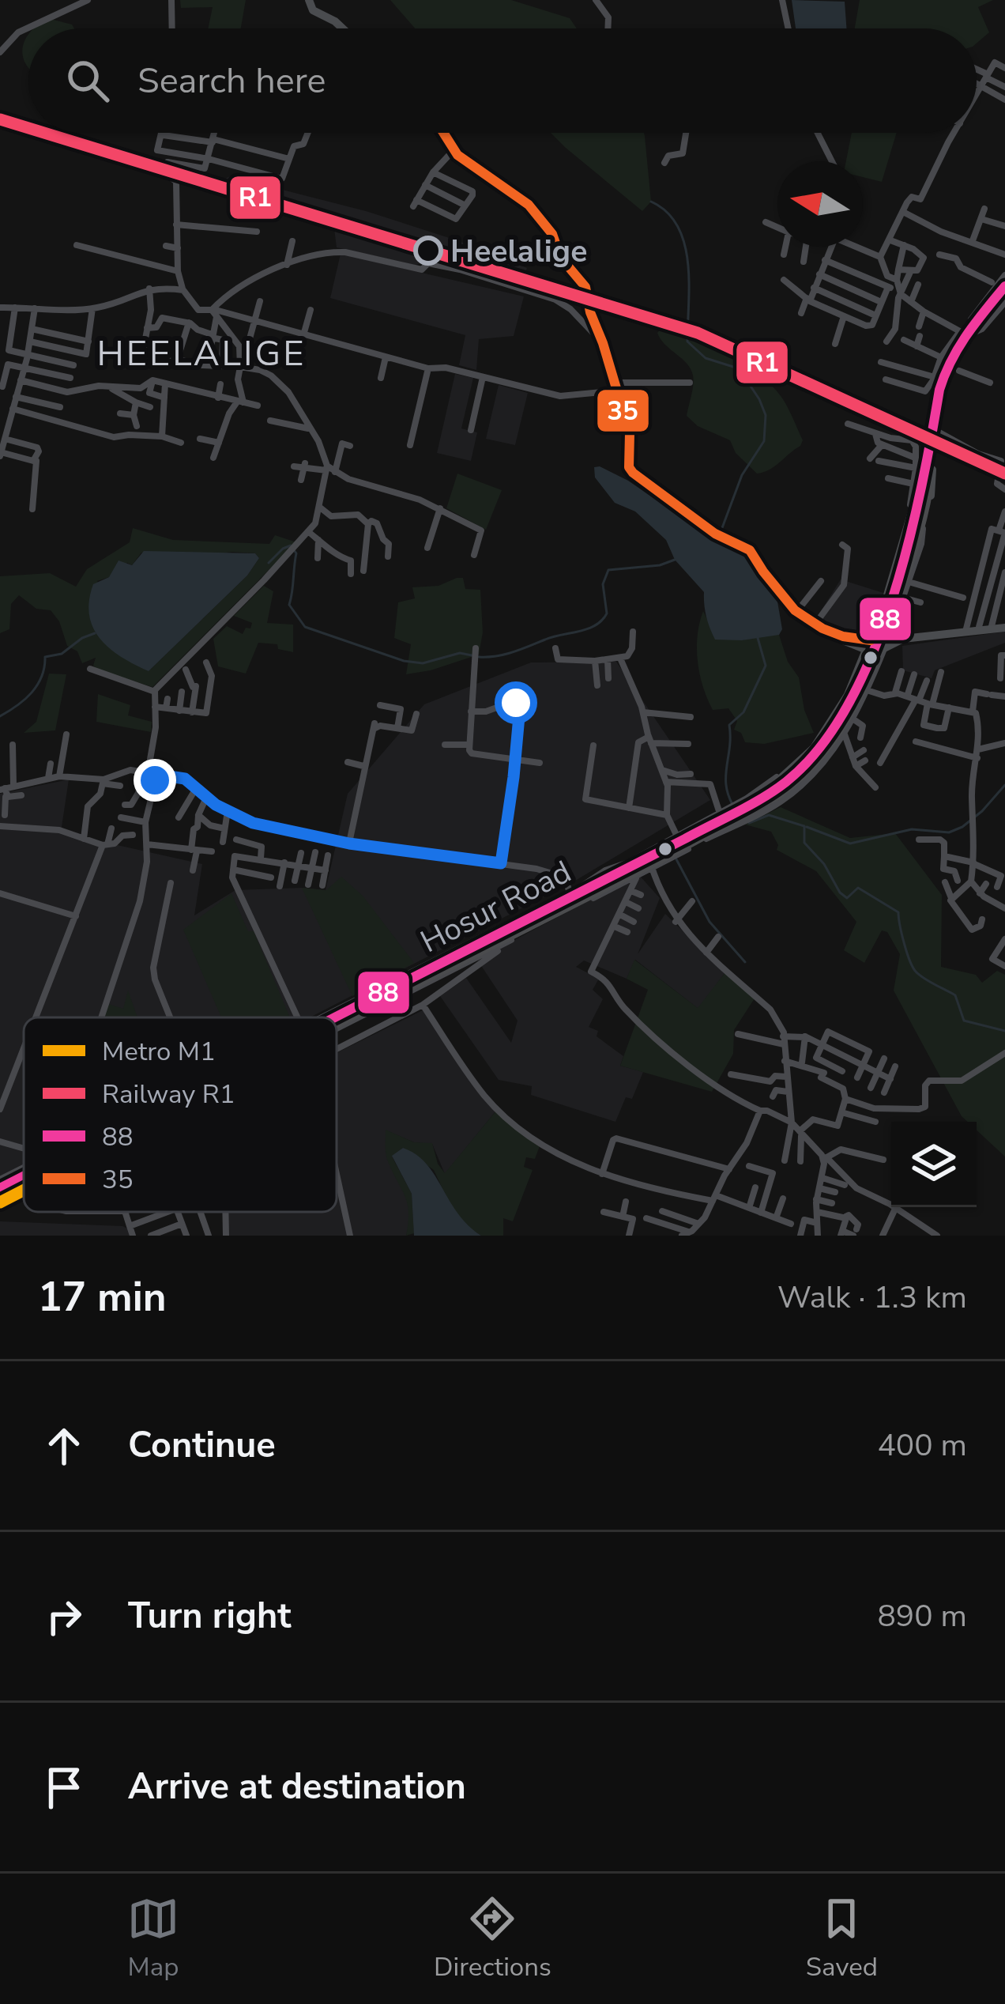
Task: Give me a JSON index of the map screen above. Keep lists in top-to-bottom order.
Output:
{
  "streets": {
    "highway": ["Hosur Road"]
  },
  "districts": ["HEELALIGE"],
  "places": ["Heelalige"],
  "lines": [
    "rail line R1",
    "transit line 35",
    "transit line 88",
    "metro line M1"
  ],
  "legend": [
    "Metro M1",
    "Railway R1",
    "88",
    "35"
  ],
  "north": "left",
  "page": {
    "search": "Search here",
    "heading": ["17 min", "Walk · 1.3 km"],
    "list": [
      ["Continue", "400 m"],
      ["Turn right", "890 m"],
      "Arrive at destination"
    ],
    "nav": ["Map", "Directions", "Saved"]
  }
}
